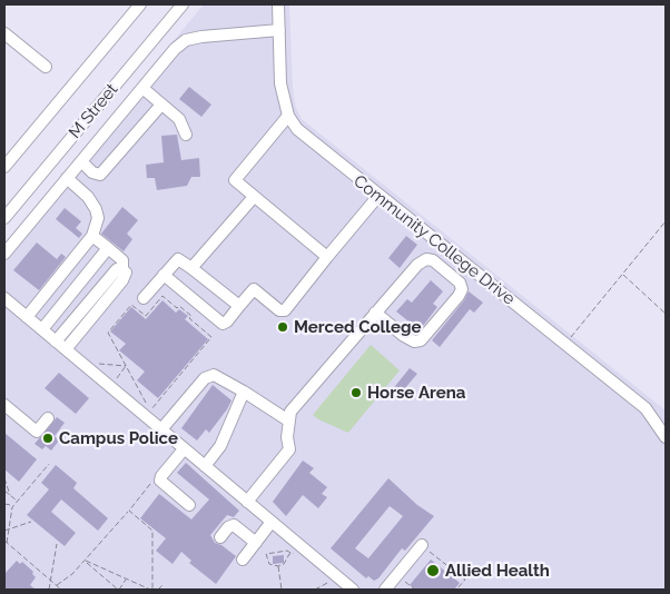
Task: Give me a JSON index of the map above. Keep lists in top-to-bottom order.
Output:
{
  "streets": {
    "street": ["M Street", "Community College Drive"]
  },
  "places": [
    "Merced College",
    "Horse Arena",
    "Campus Police",
    "Allied Health"
  ]
}
